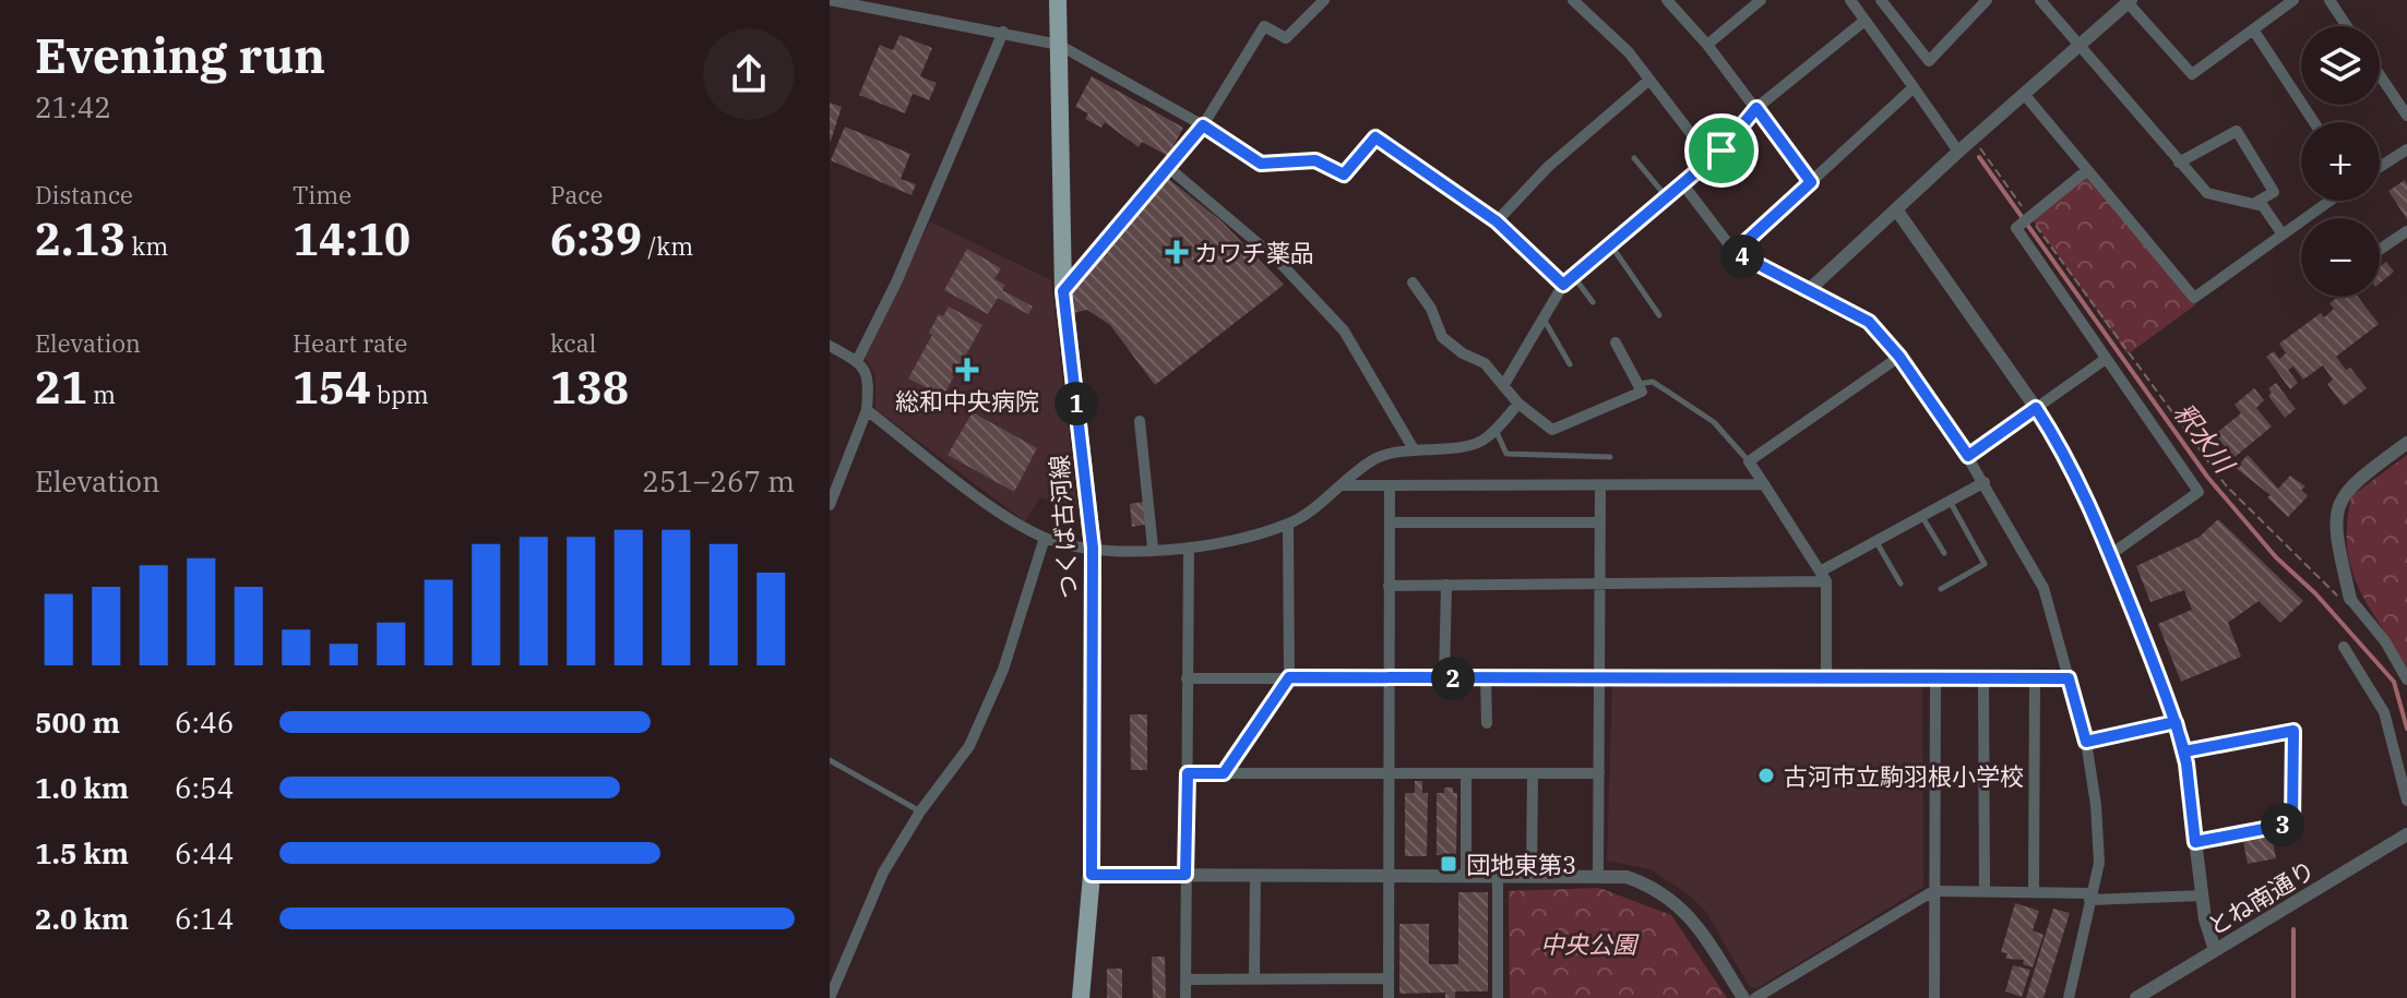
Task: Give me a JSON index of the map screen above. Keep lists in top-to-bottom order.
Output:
{
  "streets": {
    "main road": ["つくば古河線"],
    "street": ["とね南通り"]
  },
  "water": ["釈水川"],
  "parks": ["中央公園"],
  "places": {
    "health": ["カワチ薬品", "総和中央病院"],
    "other": ["古河市立駒羽根小学校"],
    "transit": ["団地東第3"]
  },
  "page": {
    "heading": ["Evening run", "21:42"],
    "map_buttons": ["+", "−"],
    "stats": [
      ["Distance", "2.13 km"],
      ["Time", "14:10"],
      ["Pace", "6:39 /km"],
      ["Elevation", "21 m"],
      ["Heart rate", "154 bpm"],
      ["kcal", "138"]
    ],
    "pins": [
      "4",
      "1",
      "2",
      "3"
    ],
    "chart": ["Elevation", "251–267 m"],
    "list": [
      {
        "name": "500 m",
        "note": "6:46"
      },
      {
        "name": "1.0 km",
        "note": "6:54"
      },
      {
        "name": "1.5 km",
        "note": "6:44"
      },
      {
        "name": "2.0 km",
        "note": "6:14"
      }
    ]
  }
}
